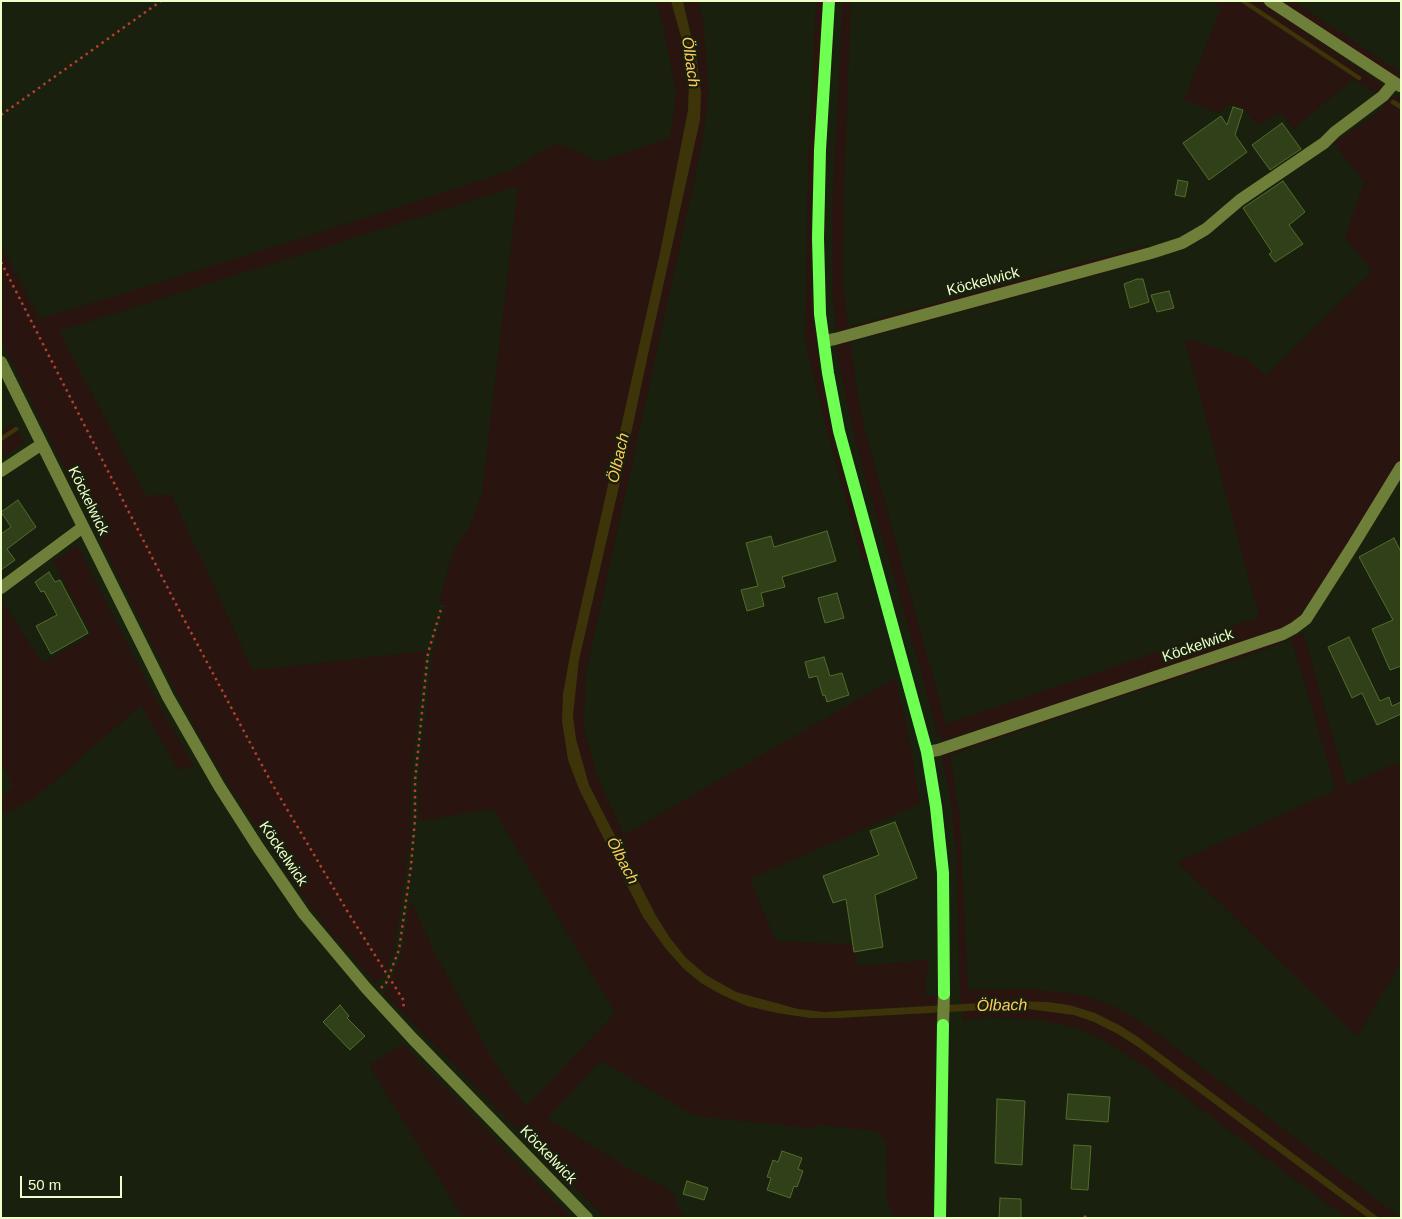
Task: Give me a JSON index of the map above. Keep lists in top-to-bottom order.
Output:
{
  "streets": {
    "street": ["Köckelwick"]
  },
  "water": ["Ölbach"],
  "scale_bar": "50 m"
}
